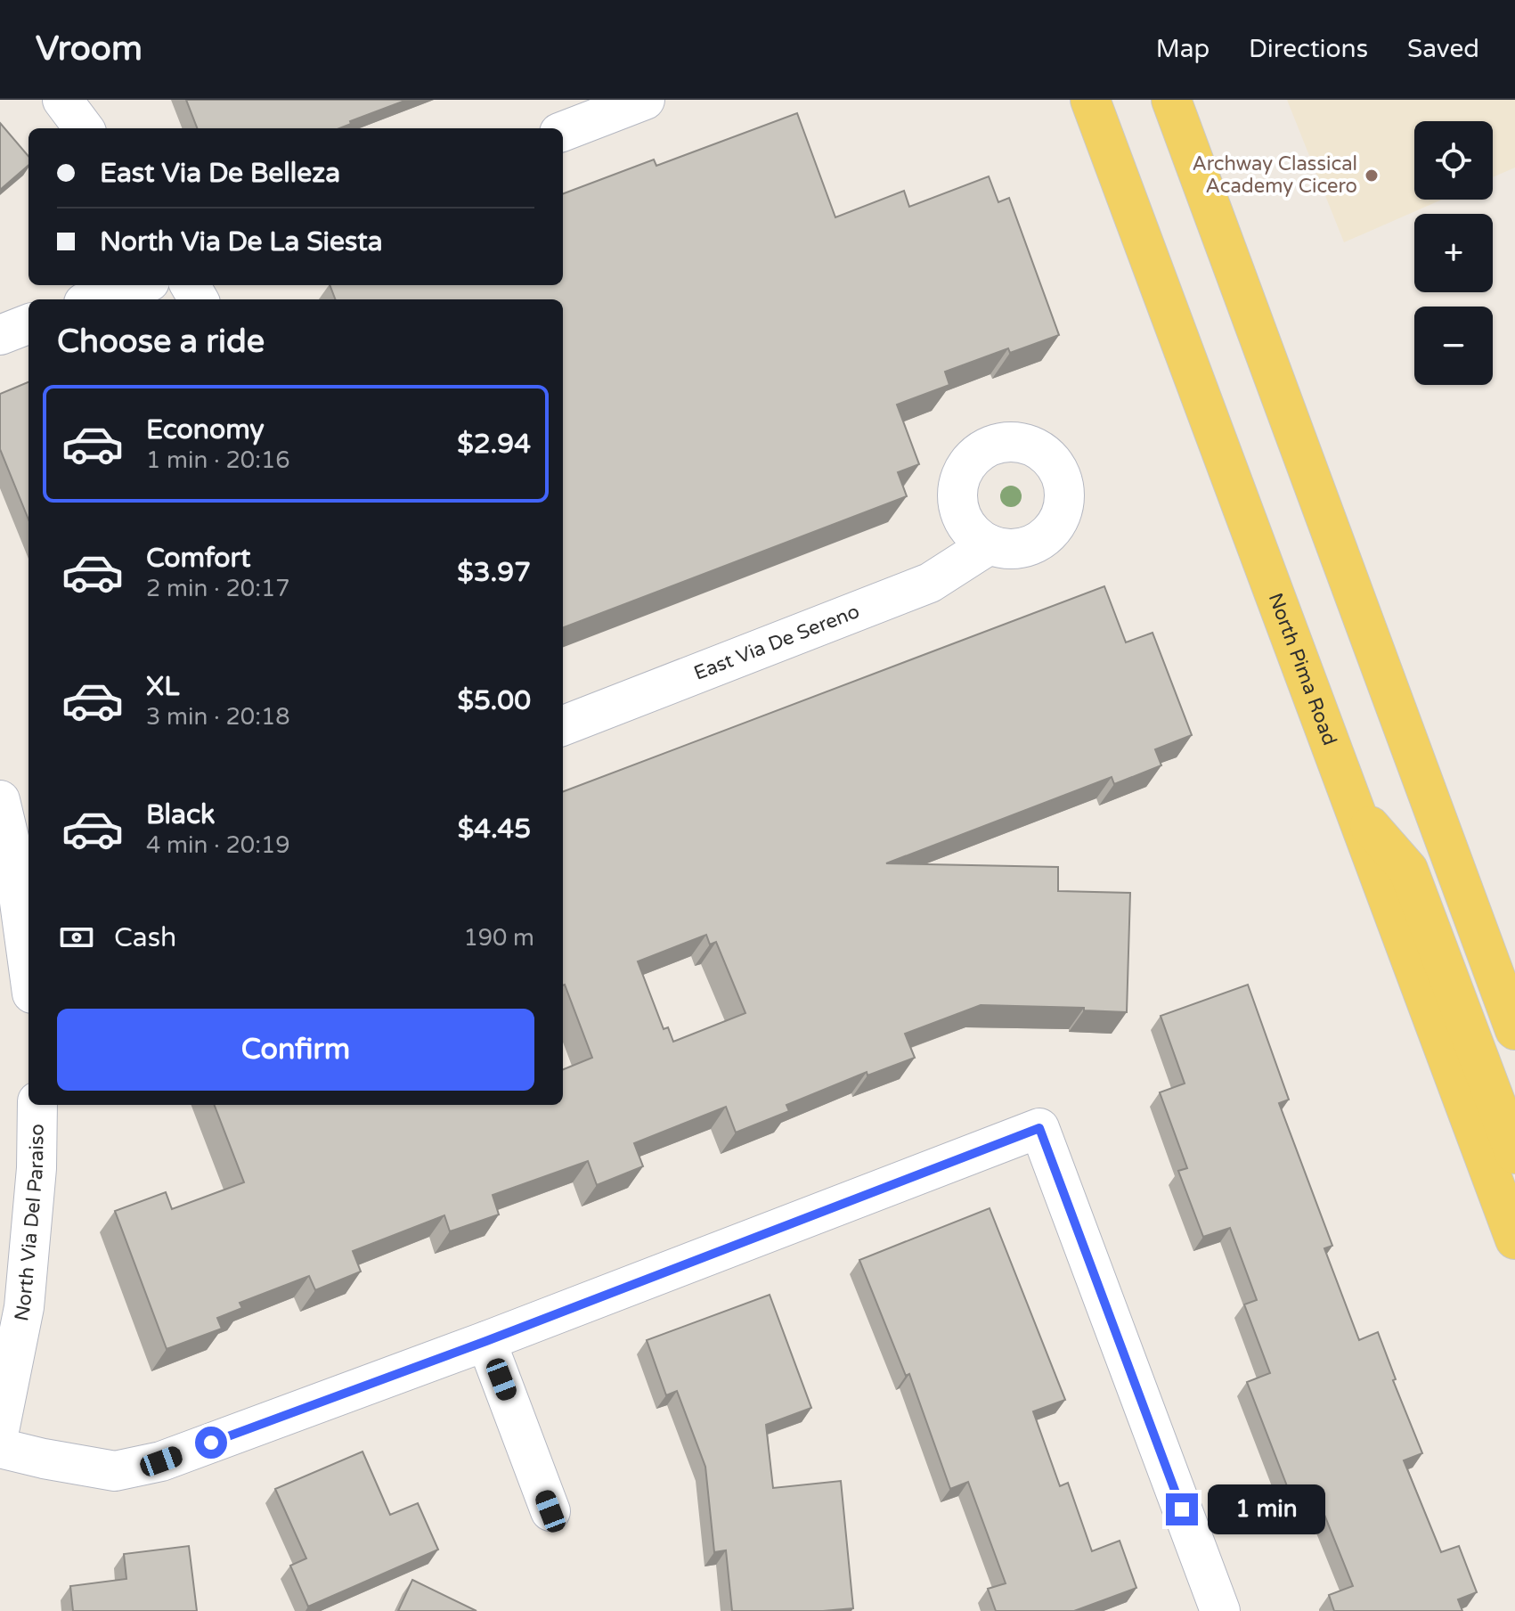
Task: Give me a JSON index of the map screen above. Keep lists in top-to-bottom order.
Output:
{
  "streets": {
    "main road": ["North Pima Road"],
    "street": ["East Via De Sereno", "North Via Del Paraiso"]
  },
  "places": ["Archway Classical Academy Cicero"],
  "page": {
    "header": "Vroom",
    "nav": ["Map", "Directions", "Saved"],
    "map_buttons": ["+", "−"],
    "banner": ["East Via De Belleza", "North Via De La Siesta"],
    "heading": "Choose a ride",
    "list": [
      {
        "name": "Economy",
        "note": "1 min · 20:16",
        "value": "$2.94"
      },
      {
        "name": "Comfort",
        "note": "2 min · 20:17",
        "value": "$3.97"
      },
      {
        "name": "XL",
        "note": "3 min · 20:18",
        "value": "$5.00"
      },
      {
        "name": "Black",
        "note": "4 min · 20:19",
        "value": "$4.45"
      }
    ],
    "pay": ["Cash", "190 m"],
    "buttons": "Confirm",
    "bubble": "1 min"
  }
}
